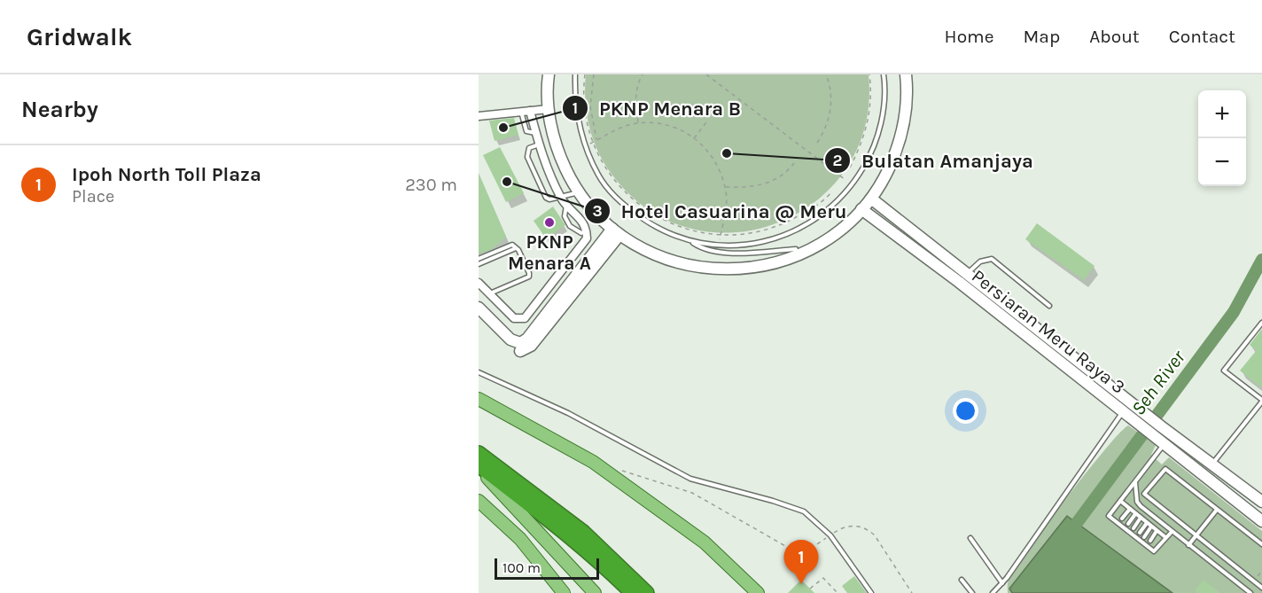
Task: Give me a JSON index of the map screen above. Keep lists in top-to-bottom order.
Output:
{
  "streets": {
    "street": ["Persiaran Meru Raya 3"]
  },
  "water": ["Seh River"],
  "places": [
    "PKNP Menara B",
    "Bulatan Amanjaya",
    "Hotel Casuarina @ Meru",
    "PKNP Menara A"
  ],
  "scale_bar": "100 m",
  "page": {
    "header": "Gridwalk",
    "nav": [
      "Home",
      "Map",
      "About",
      "Contact"
    ],
    "heading": "Nearby",
    "map_buttons": ["+", "−"],
    "list": [
      {
        "mark": "1",
        "name": "Ipoh North Toll Plaza",
        "note": "Place",
        "value": "230 m"
      }
    ],
    "pins": "1",
    "scale": "100 m"
  }
}
